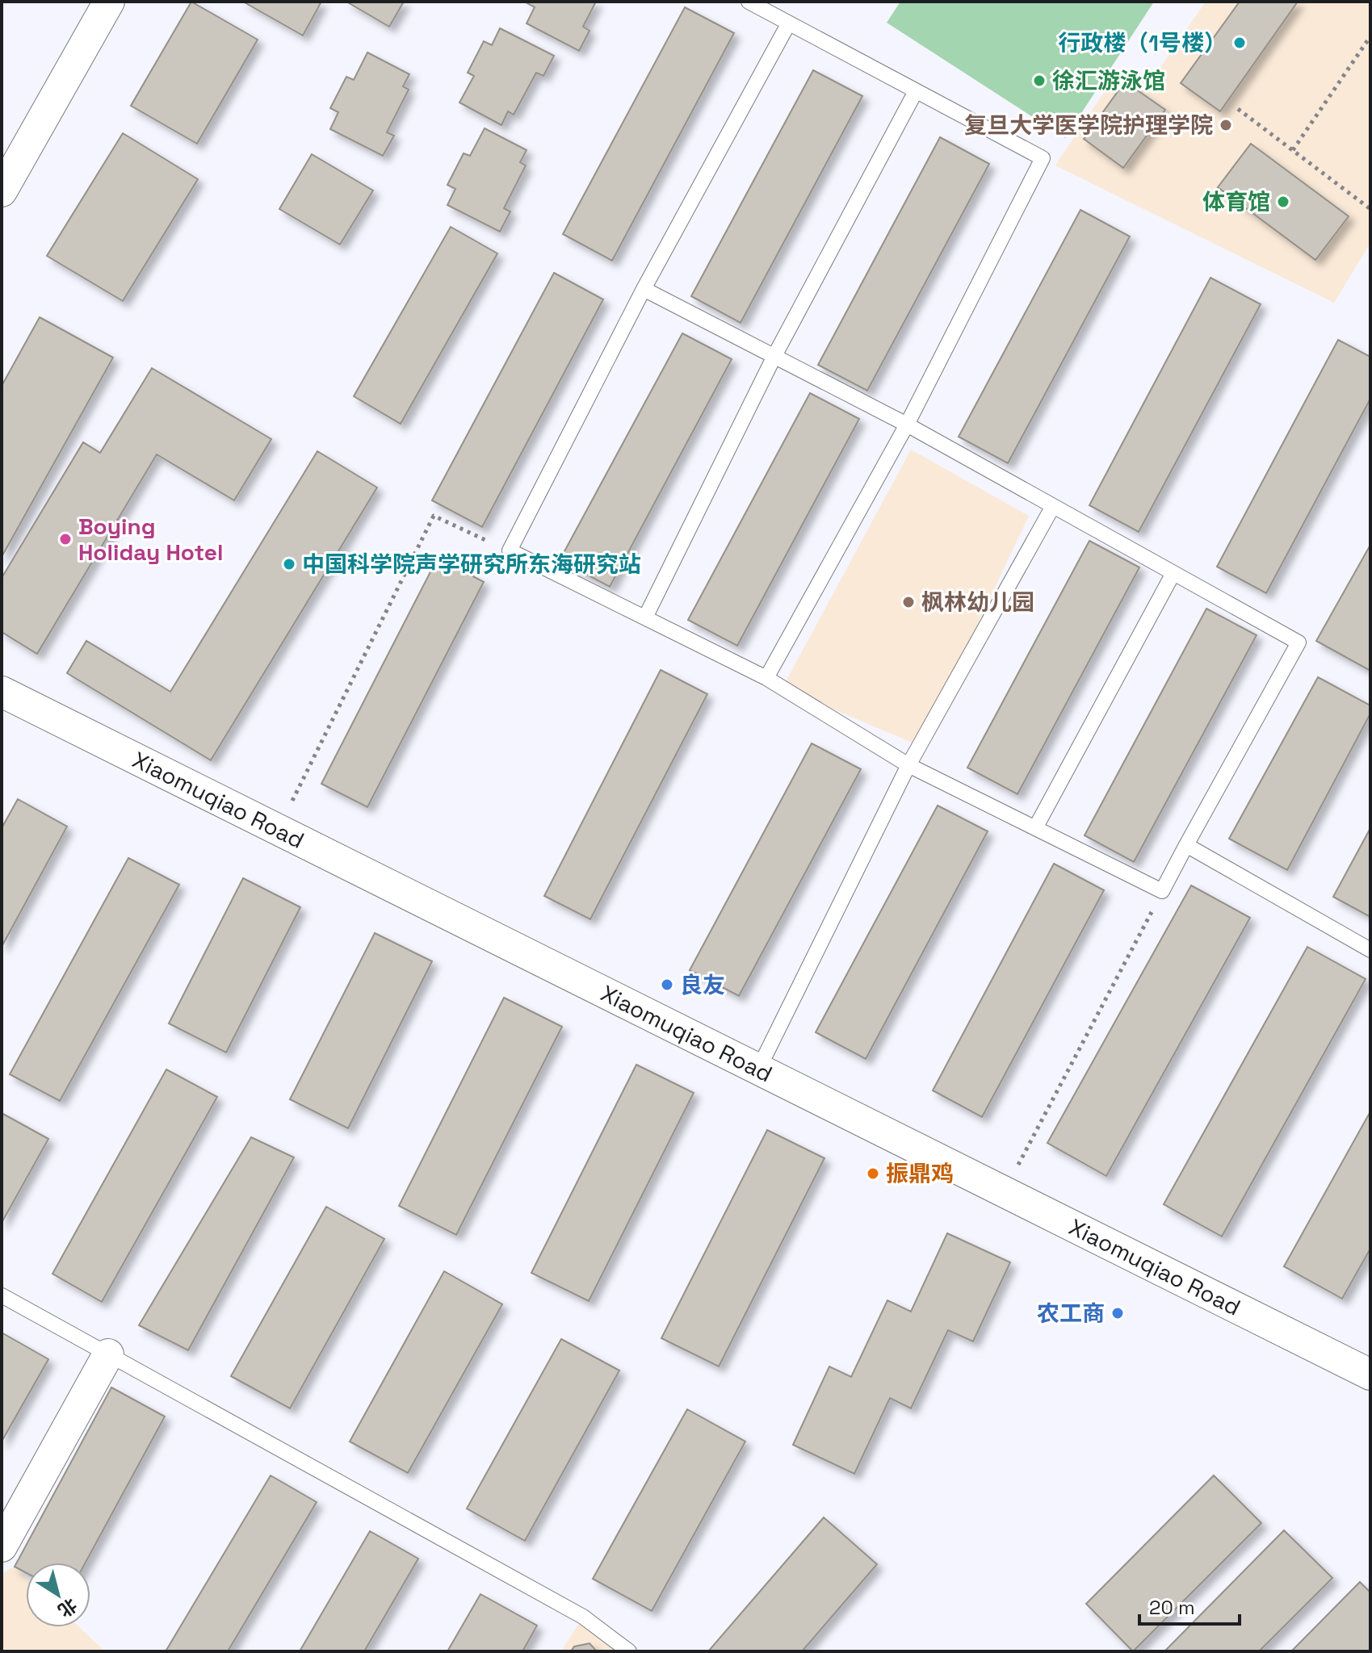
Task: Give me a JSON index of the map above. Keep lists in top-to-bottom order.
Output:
{
  "streets": {
    "street": ["Xiaomuqiao Road"]
  },
  "places": [
    "行政楼（1号楼）",
    "徐汇游泳馆",
    "复旦大学医学院护理学院",
    "体育馆",
    "Boying Holiday Hotel",
    "中国科学院声学研究所东海研究站",
    "枫林幼儿园",
    "良友",
    "振鼎鸡",
    "农工商"
  ],
  "scale_bar": "20 m",
  "north": "bottom right"
}
